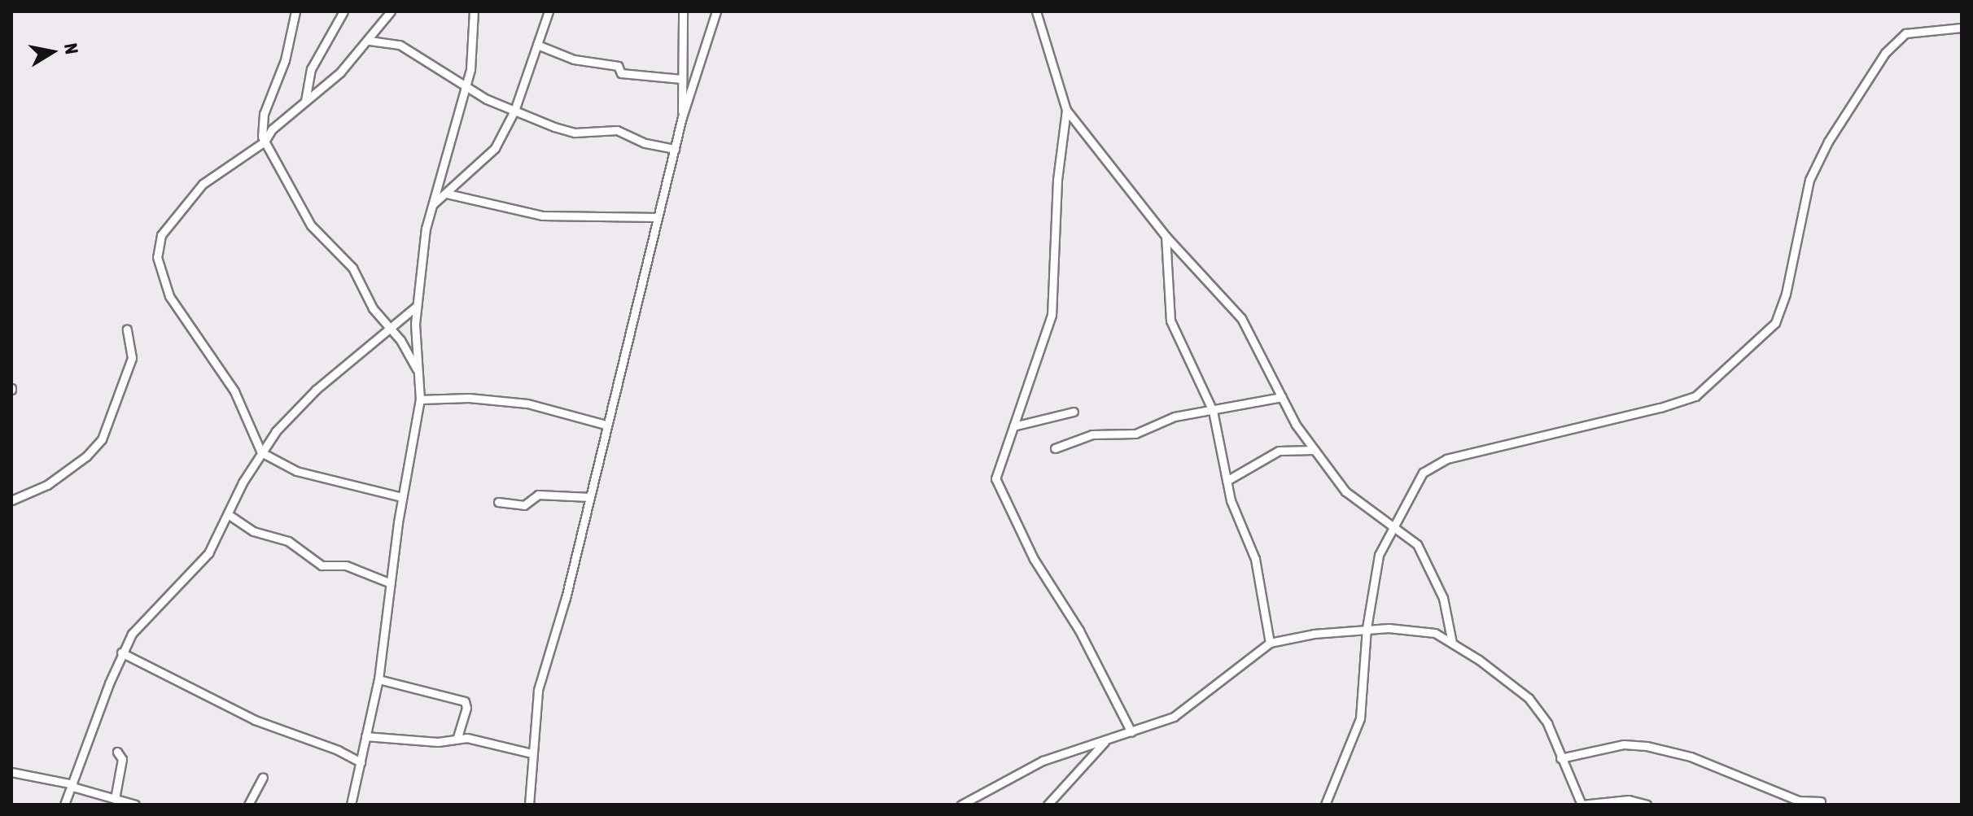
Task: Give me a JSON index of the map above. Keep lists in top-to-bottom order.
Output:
{
  "north": "right"
}
